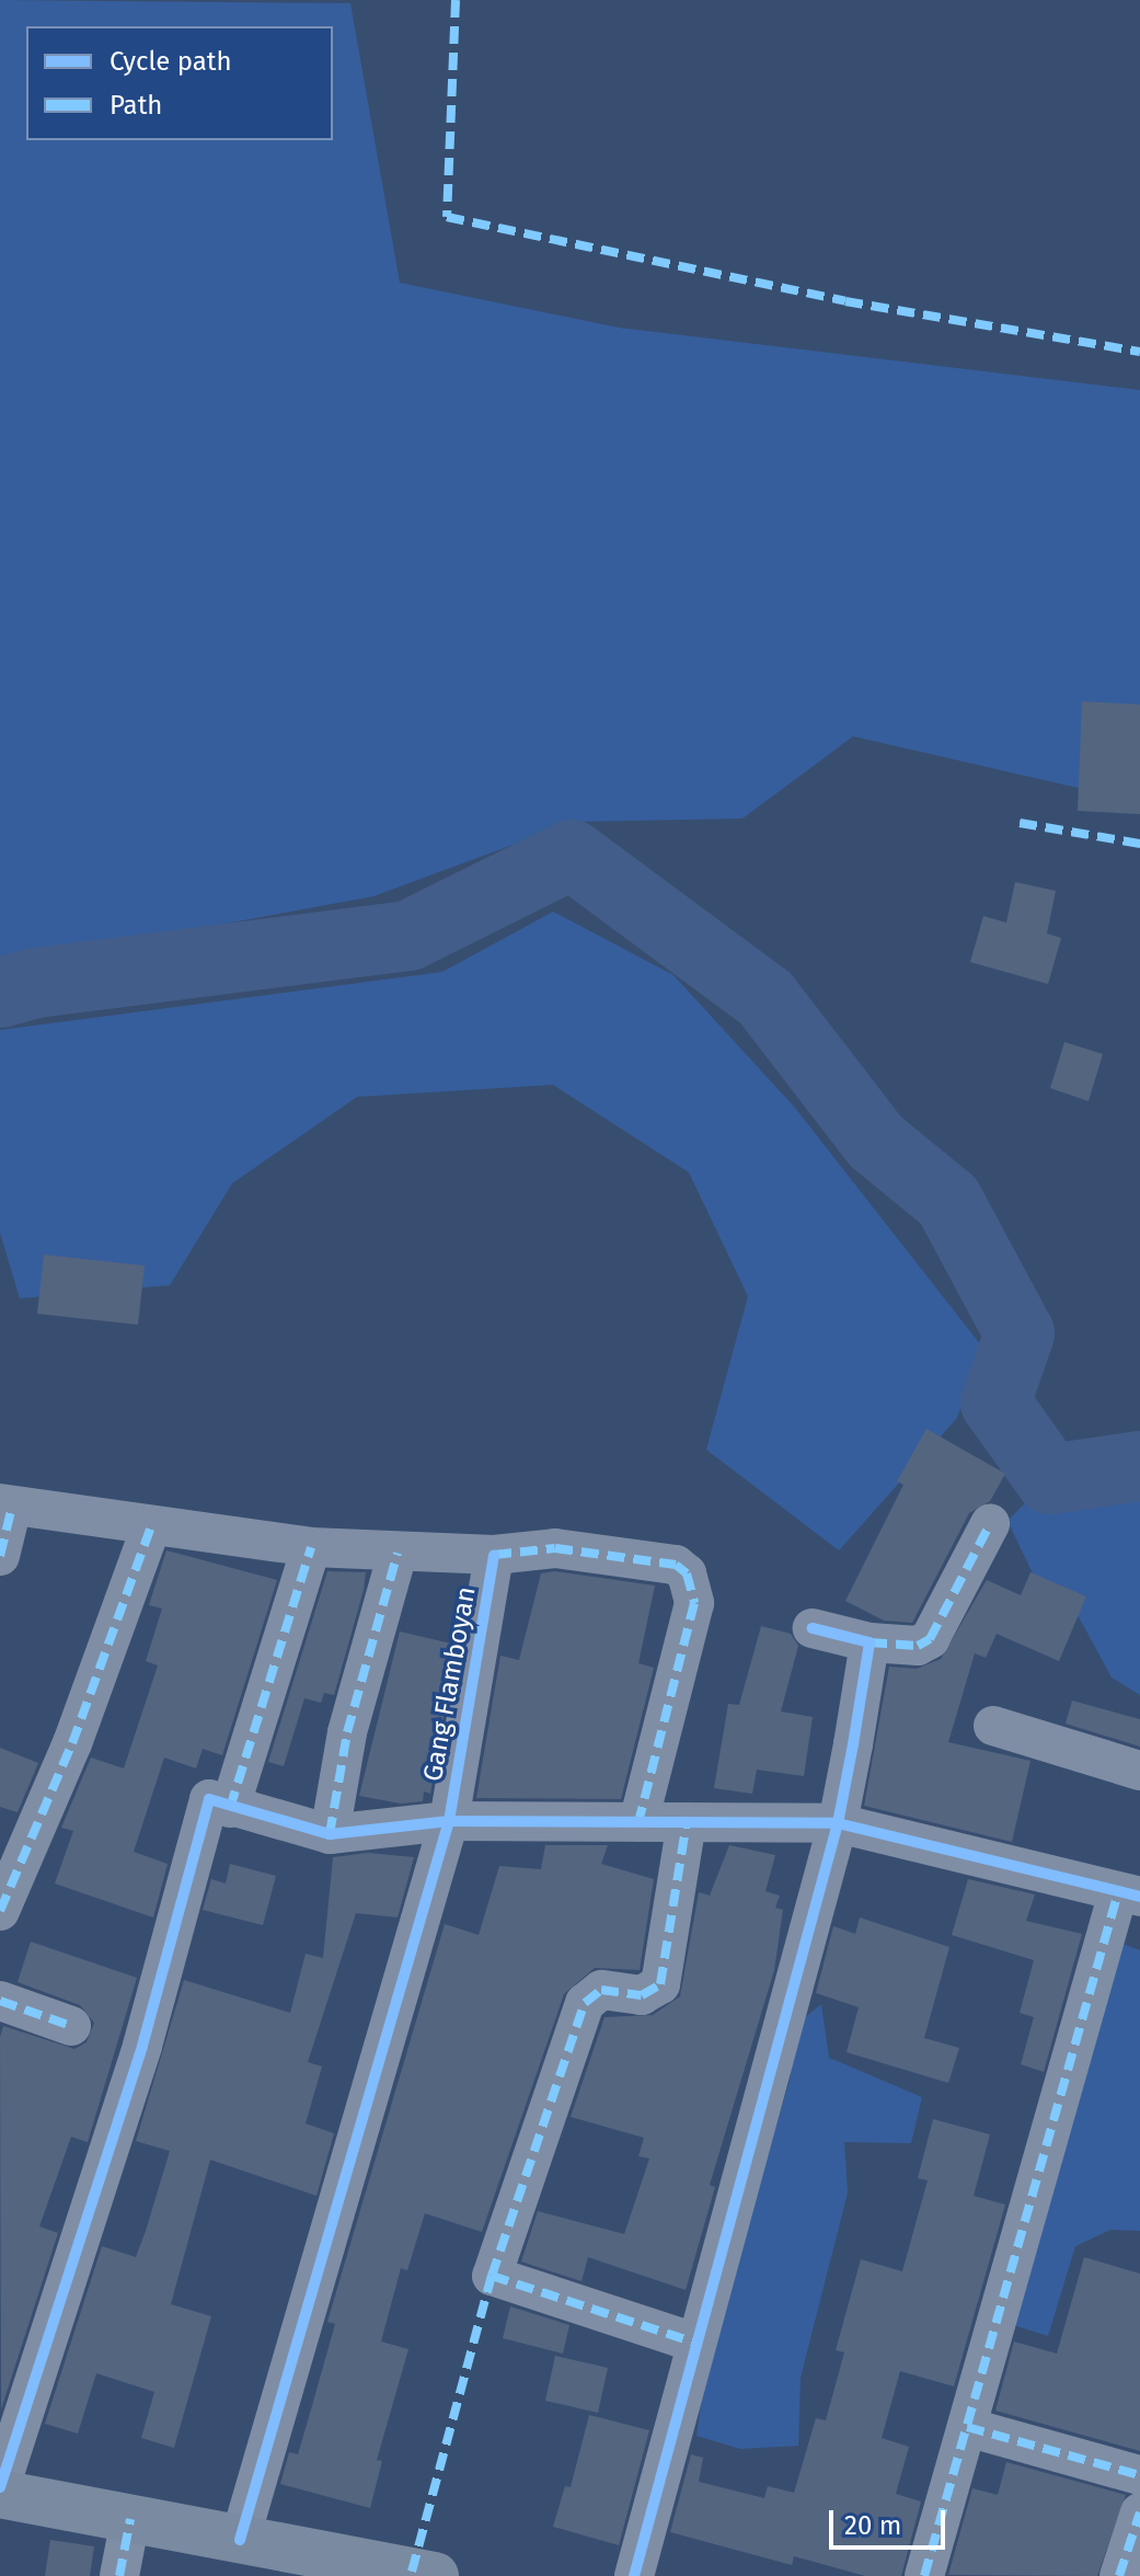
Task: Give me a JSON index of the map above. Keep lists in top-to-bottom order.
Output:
{
  "streets": {
    "street": ["Gang Flamboyan"]
  },
  "legend": ["Cycle path", "Path"],
  "scale_bar": "20 m"
}
